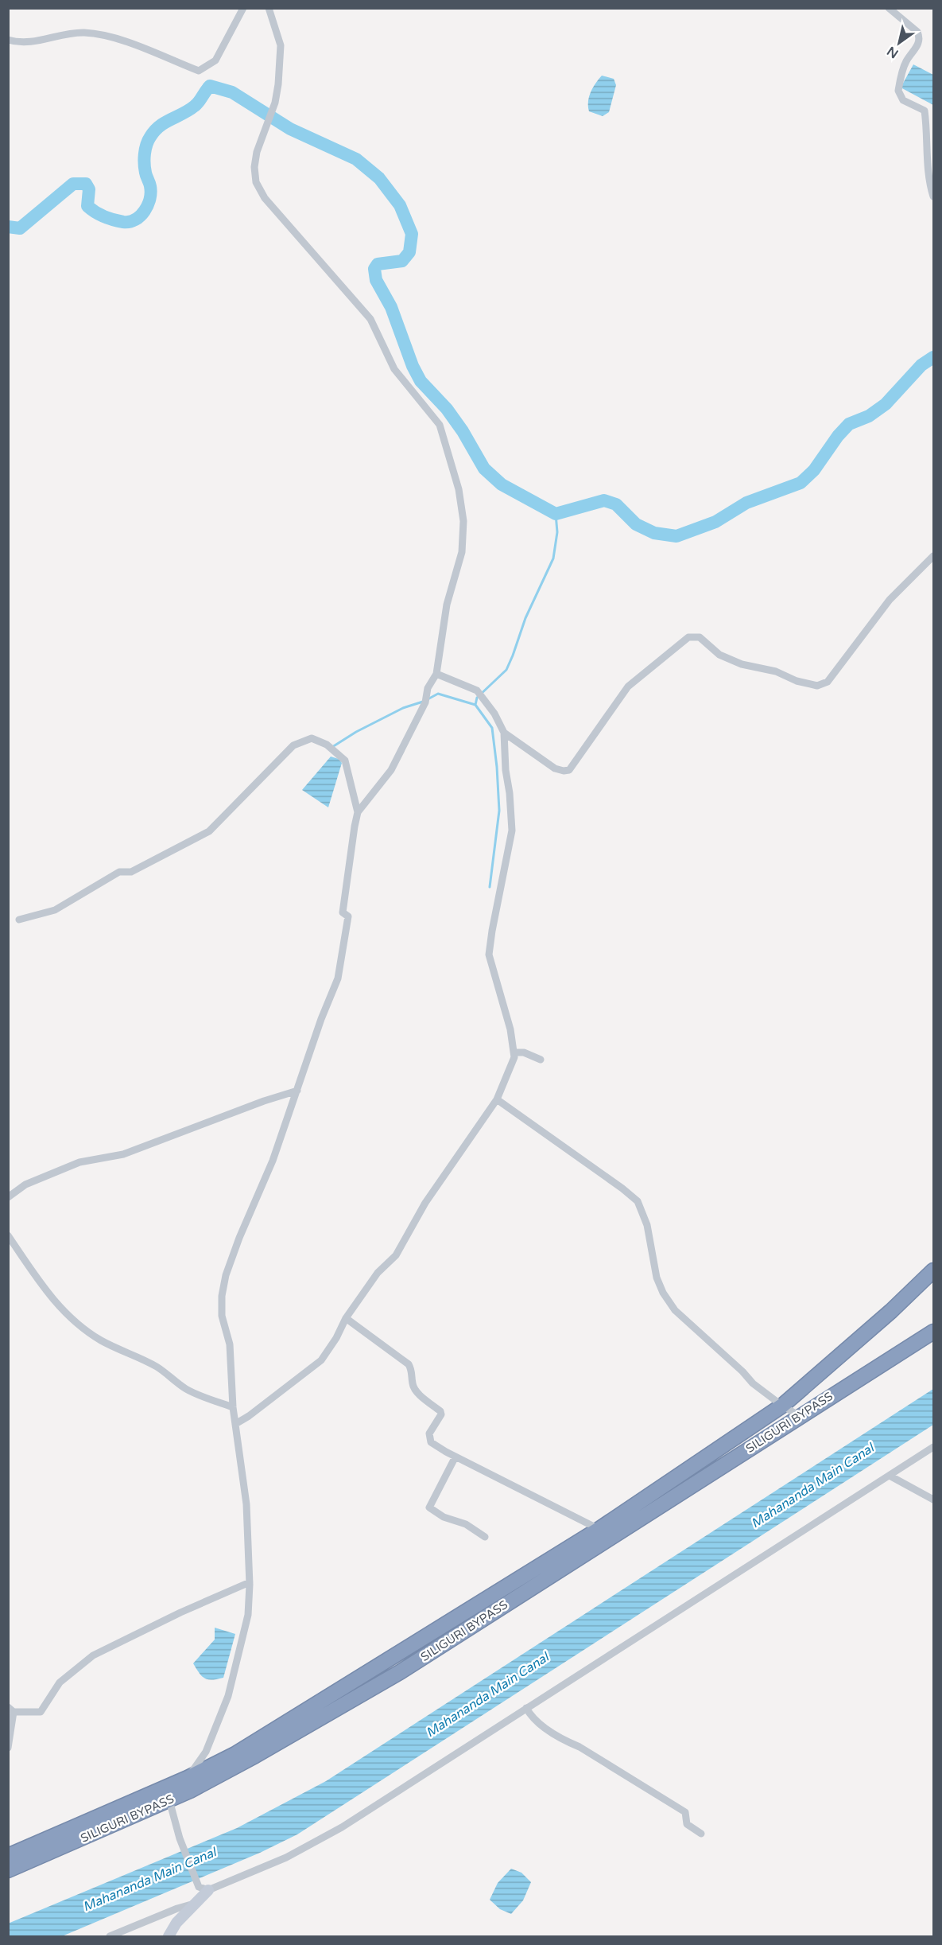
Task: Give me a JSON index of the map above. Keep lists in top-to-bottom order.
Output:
{
  "streets": {
    "highway": ["SILIGURI BYPASS"]
  },
  "water": ["Mahananda Main Canal"],
  "north": "bottom left"
}
